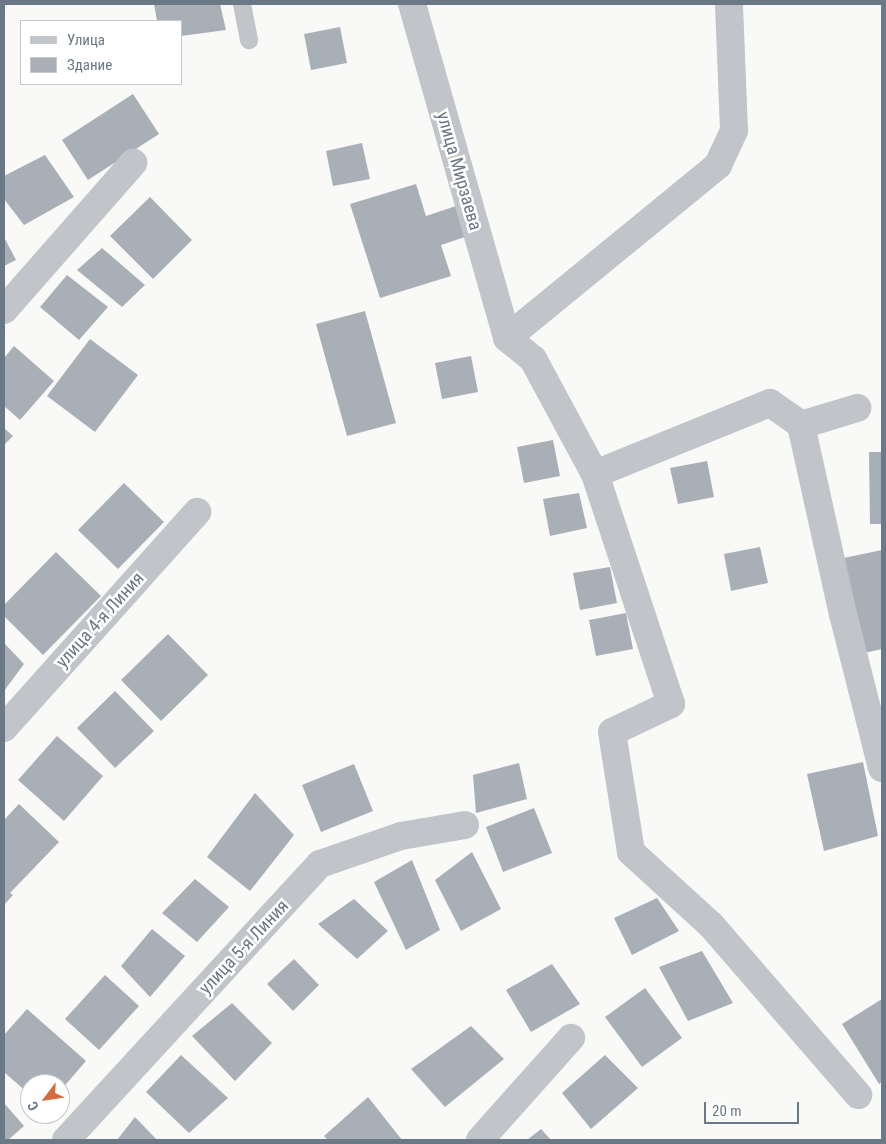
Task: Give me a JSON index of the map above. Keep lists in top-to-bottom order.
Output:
{
  "streets": {
    "street": ["улица Мирзаева", "улица 4-я Линия", "улица 5-я Линия"]
  },
  "legend": ["Улица", "Здание"],
  "scale_bar": "20 m",
  "north": "bottom left"
}
